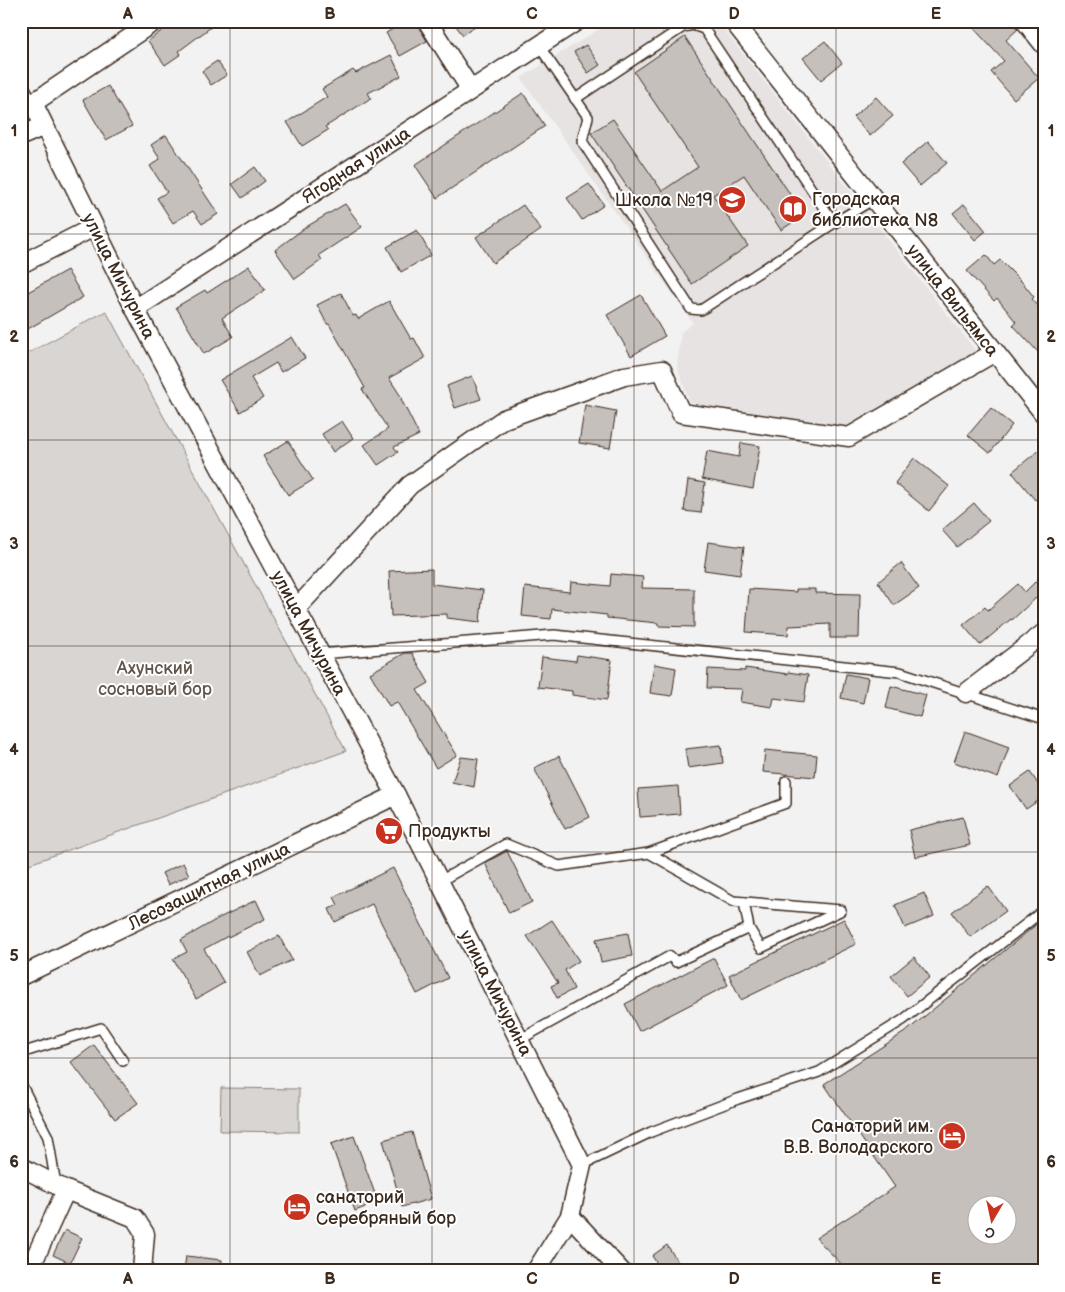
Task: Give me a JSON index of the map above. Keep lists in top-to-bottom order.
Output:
{
  "streets": {
    "street": [
      "Ягодная улица",
      "улица Мичурина",
      "улица Вильямса",
      "Лесозащитная улица"
    ]
  },
  "crossings": [
    ["Ягодная улица", "улица Мичурина"],
    ["улица Мичурина", "Лесозащитная улица"]
  ],
  "parks": ["Ахунский сосновый бор"],
  "places": {
    "school or university": ["Школа №19"],
    "library": ["Городская библиотека N8"],
    "supermarket": ["Продукты"],
    "hotel": ["Санаторий им. В.В. Володарского", "санаторий Серебряный бор"]
  },
  "north": "bottom",
  "grid": {
    "columns": [
      "A",
      "B",
      "C",
      "D",
      "E"
    ],
    "rows": [
      "1",
      "2",
      "3",
      "4",
      "5",
      "6"
    ]
  }
}
